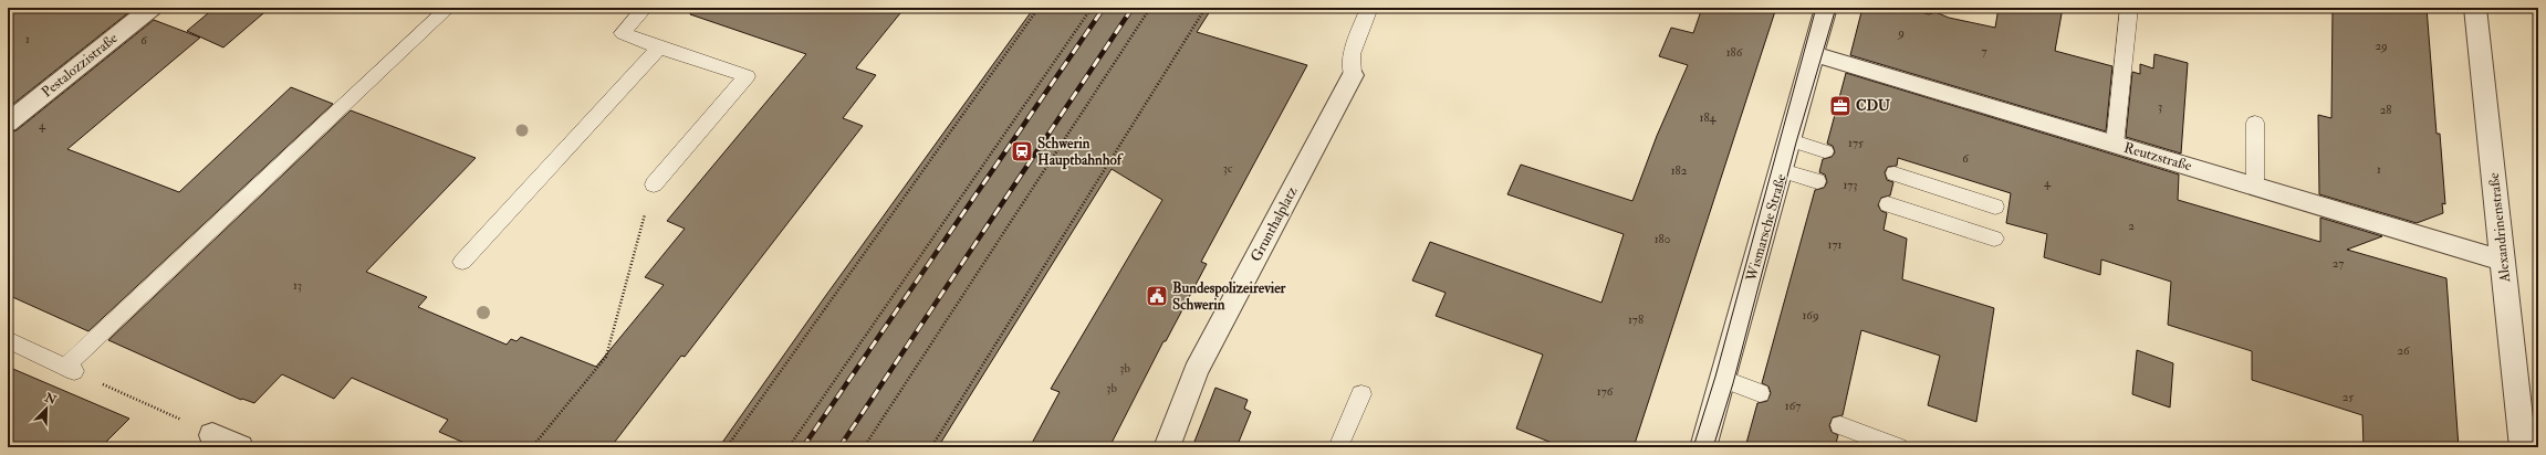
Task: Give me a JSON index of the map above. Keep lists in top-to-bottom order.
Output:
{
  "streets": {
    "street": [
      "Pestalozzistraße",
      "Reutzstraße",
      "Grunthalplatz",
      "Wismarsche Straße",
      "Alexandrinenstraße"
    ]
  },
  "crossings": [
    ["Reutzstraße", "Wismarsche Straße"],
    ["Reutzstraße", "Alexandrinenstraße"]
  ],
  "places": {
    "office": ["CDU"],
    "station": ["Schwerin Hauptbahnhof"],
    "public building": ["Bundespolizeirevier Schwerin"]
  },
  "house_numbers": [
    "9",
    "1",
    "6",
    "29",
    "7",
    "186",
    "3",
    "28",
    "184",
    "4",
    "175",
    "6",
    "3c",
    "1",
    "182",
    "4",
    "173",
    "2",
    "180",
    "171",
    "27",
    "13",
    "169",
    "178",
    "26",
    "3b",
    "3b",
    "176",
    "25",
    "167"
  ],
  "north": "top right"
}
